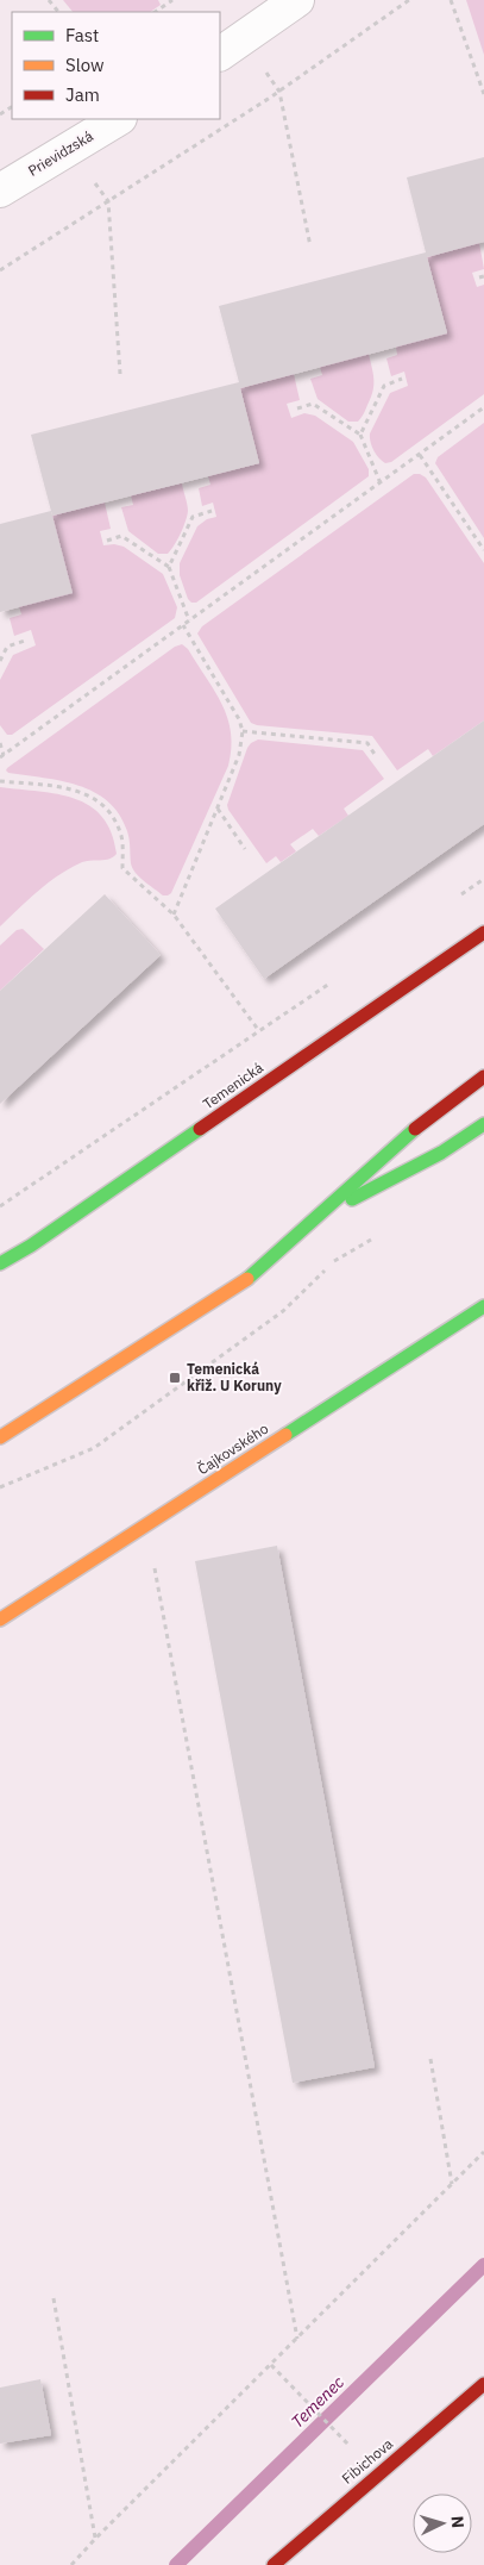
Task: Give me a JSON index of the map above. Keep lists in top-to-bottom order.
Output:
{
  "streets": {
    "street": [
      "Prievidzská",
      "Temenická",
      "Čajkovského",
      "Fibichova"
    ]
  },
  "water": ["Temenec"],
  "places": {
    "transit": ["Temenická křiž. U Koruny"]
  },
  "legend": ["Fast", "Slow", "Jam"],
  "north": "right"
}
